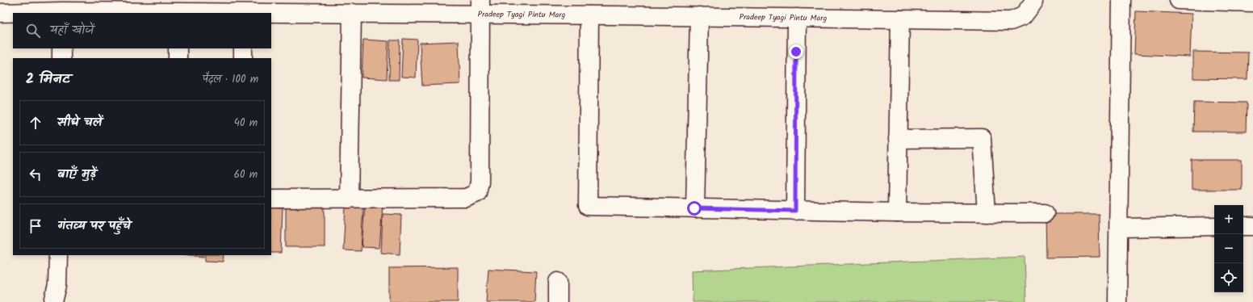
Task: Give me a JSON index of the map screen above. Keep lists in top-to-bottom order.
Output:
{
  "streets": {
    "street": ["Pradeep Tyagi Pintu Marg"]
  },
  "page": {
    "search": "यहाँ खोजें",
    "heading": ["2 मिनट", "पैदल · 100 m"],
    "list": [
      ["सीधे चलें", "40 m"],
      ["बाएँ मुड़ें", "60 m"],
      "गंतव्य पर पहुँचे"
    ],
    "map_buttons": ["+", "−"]
  }
}
